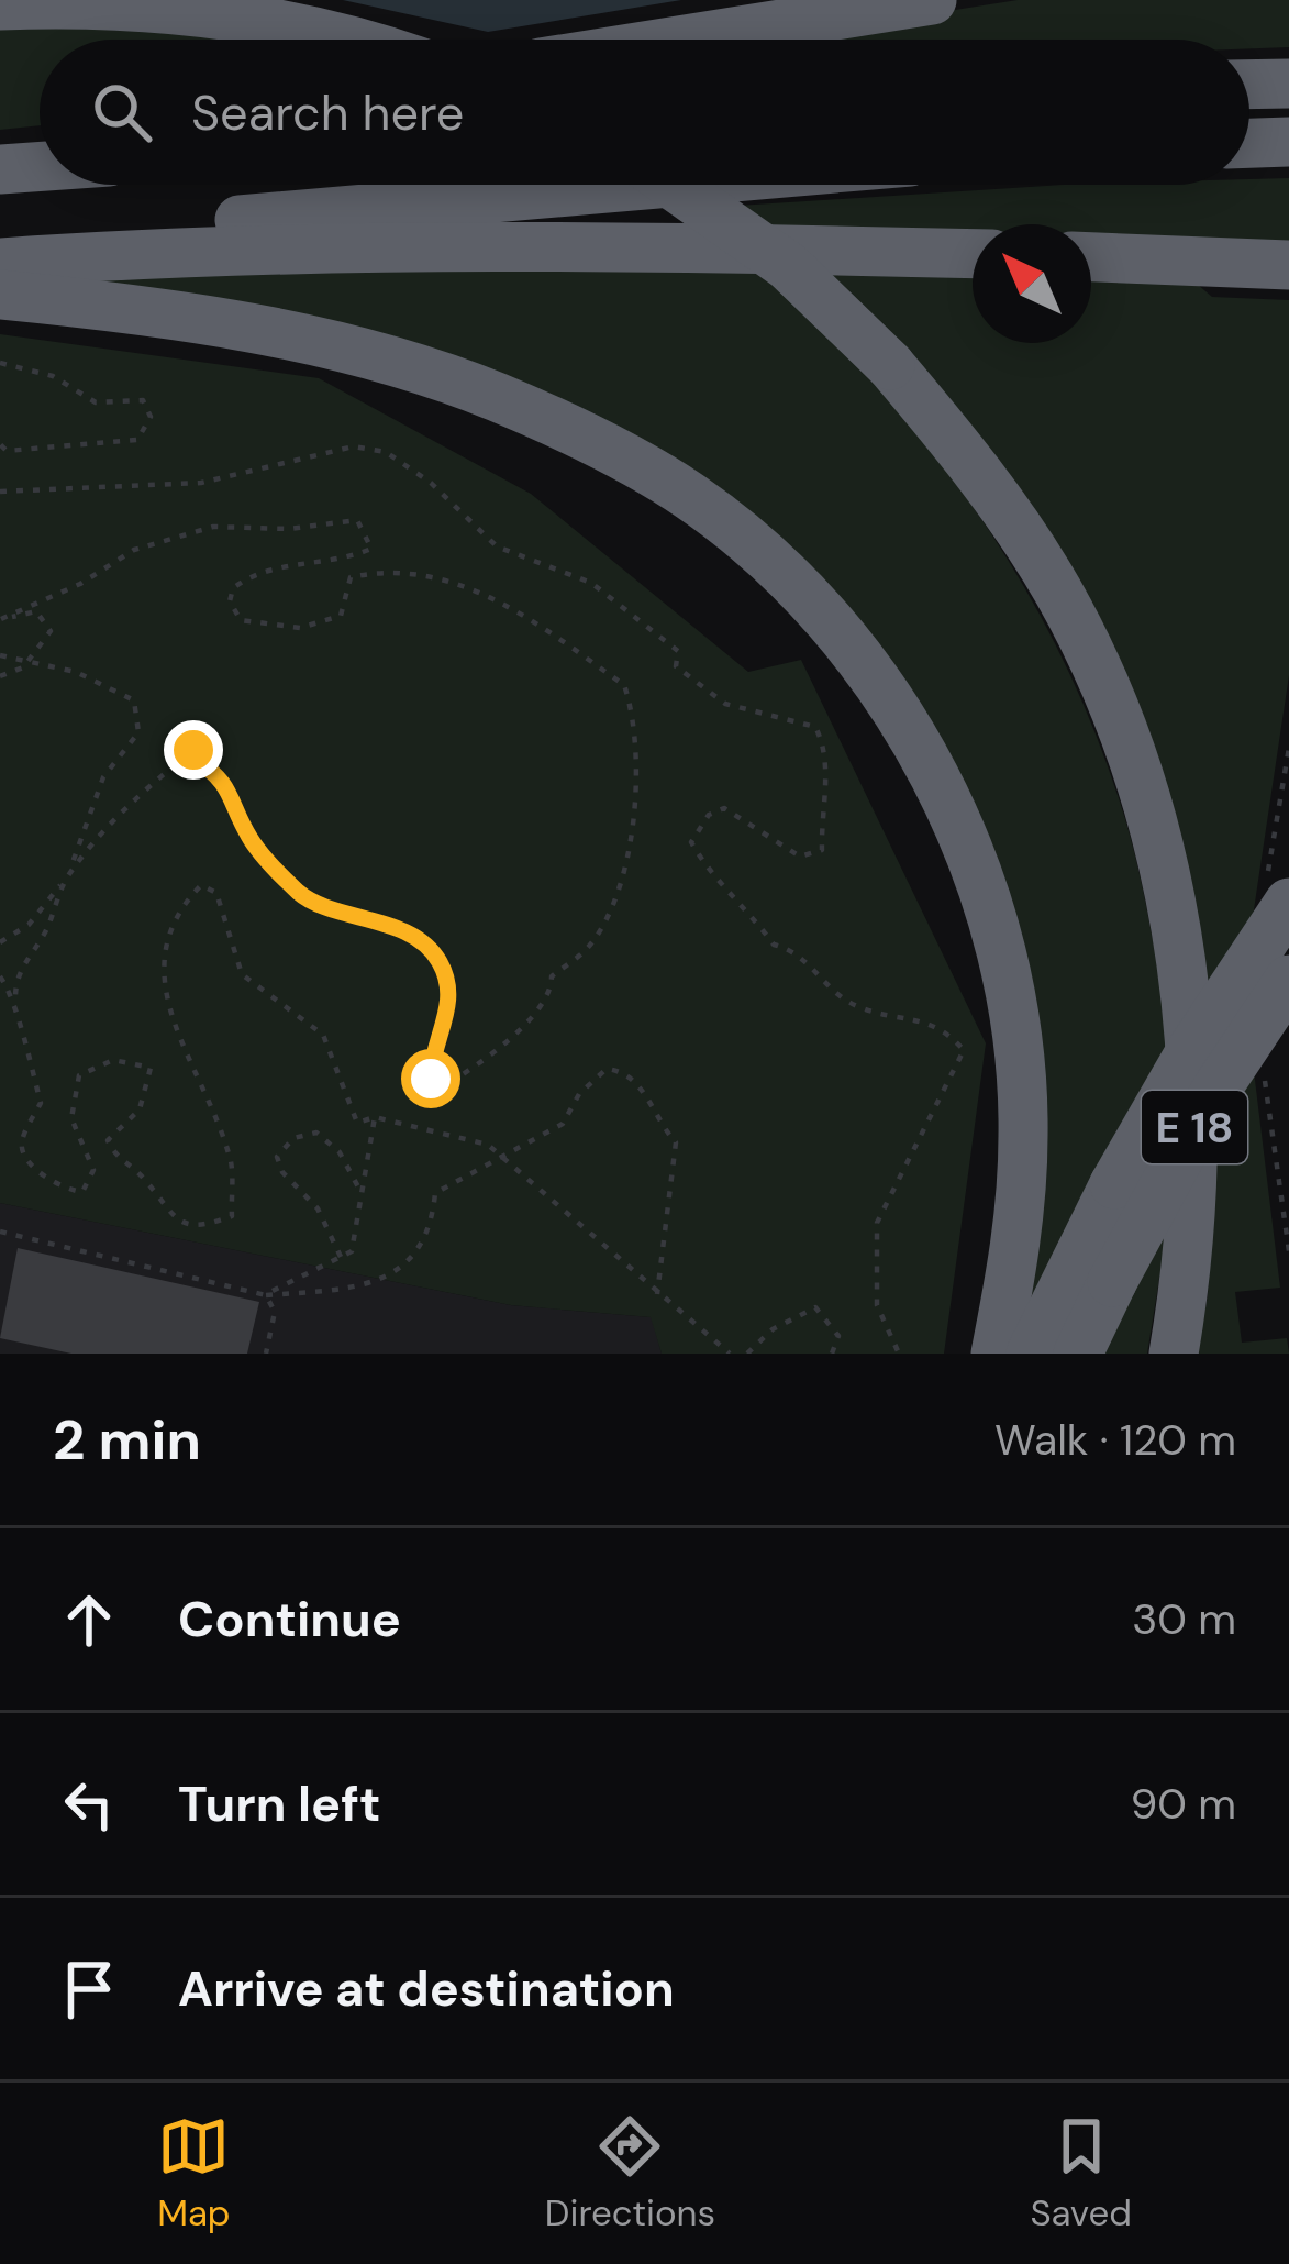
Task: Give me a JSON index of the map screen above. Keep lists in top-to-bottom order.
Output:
{
  "streets": {
    "highway": ["E 18"]
  },
  "north": "top left",
  "page": {
    "search": "Search here",
    "heading": ["2 min", "Walk · 120 m"],
    "list": [
      ["Continue", "30 m"],
      ["Turn left", "90 m"],
      "Arrive at destination"
    ],
    "nav": ["Map", "Directions", "Saved"]
  }
}
